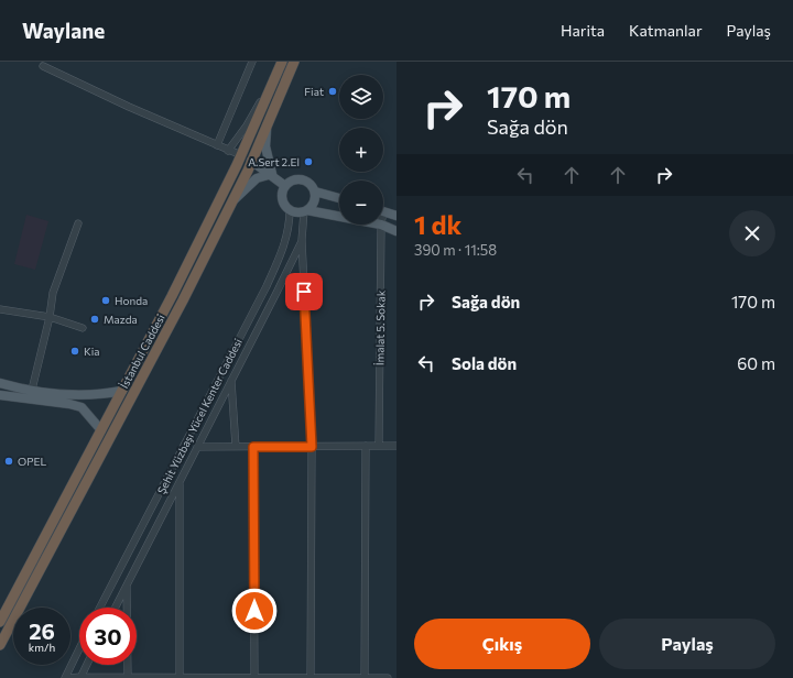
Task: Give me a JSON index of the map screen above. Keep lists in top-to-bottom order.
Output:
{
  "streets": {
    "highway": ["İstanbul Caddesi"],
    "street": ["İmalat 5. Sokak", "Şehit Yüzbaşı Yücel Kenter Caddesi"]
  },
  "places": [
    "Fiat",
    "A.Sert 2.El",
    "Honda",
    "Mazda",
    "Kia",
    "OPEL"
  ],
  "page": {
    "header": "Waylane",
    "nav": ["Harita", "Katmanlar", "Paylaş"],
    "turn": ["170 m", "Sağa dön"],
    "map_buttons": ["+", "−"],
    "heading": ["1 dk", "390 m · 11:58"],
    "list": [
      {
        "name": "Sağa dön",
        "value": "170 m"
      },
      {
        "name": "Sola dön",
        "value": "60 m"
      }
    ],
    "speed": "26 km/h",
    "limit": "30",
    "buttons": ["Çıkış", "Paylaş"]
  }
}
